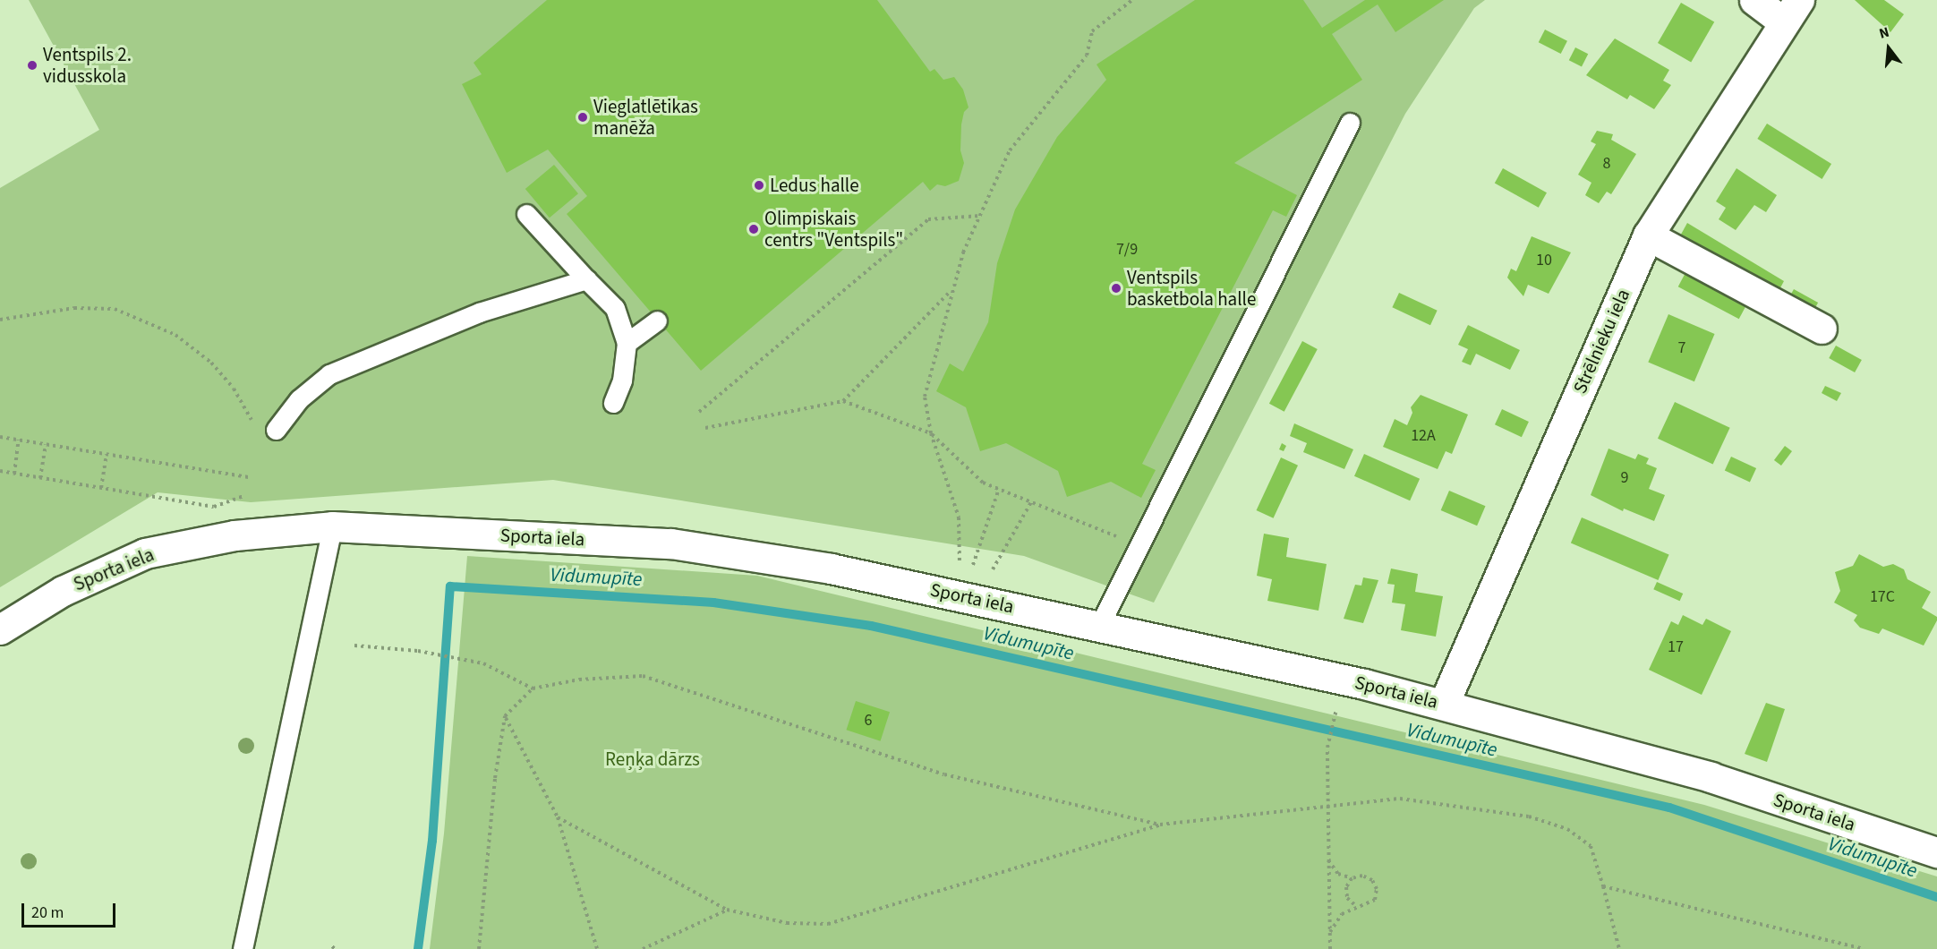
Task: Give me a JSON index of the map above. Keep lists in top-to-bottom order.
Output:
{
  "streets": {
    "street": ["Strēlnieku iela", "Sporta iela"]
  },
  "crossings": [
    ["Strēlnieku iela", "Sporta iela"]
  ],
  "water": ["Vidumupīte"],
  "parks": ["Reņķa dārzs"],
  "places": [
    "Ventspils 2. vidusskola",
    "Vieglatlētikas manēža",
    "Ledus halle",
    "Olimpiskais centrs \"Ventspils\"",
    "Ventspils basketbola halle"
  ],
  "house_numbers": [
    "8",
    "7/9",
    "10",
    "7",
    "12A",
    "9",
    "17C",
    "17",
    "6"
  ],
  "scale_bar": "20 m",
  "north": "top"
}
